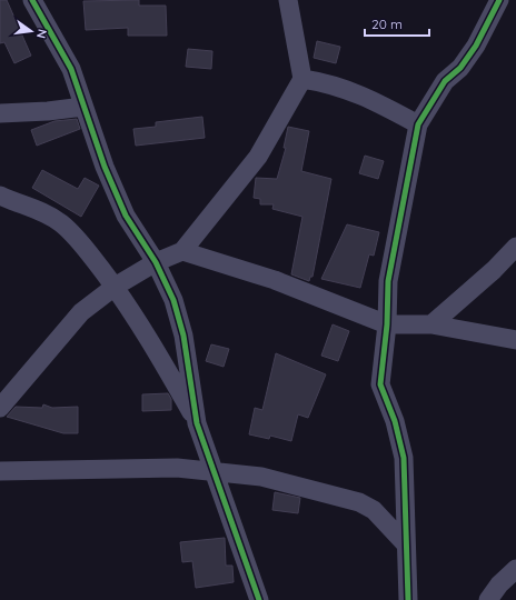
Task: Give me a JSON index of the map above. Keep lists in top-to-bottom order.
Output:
{
  "scale_bar": "20 m",
  "north": "right"
}
